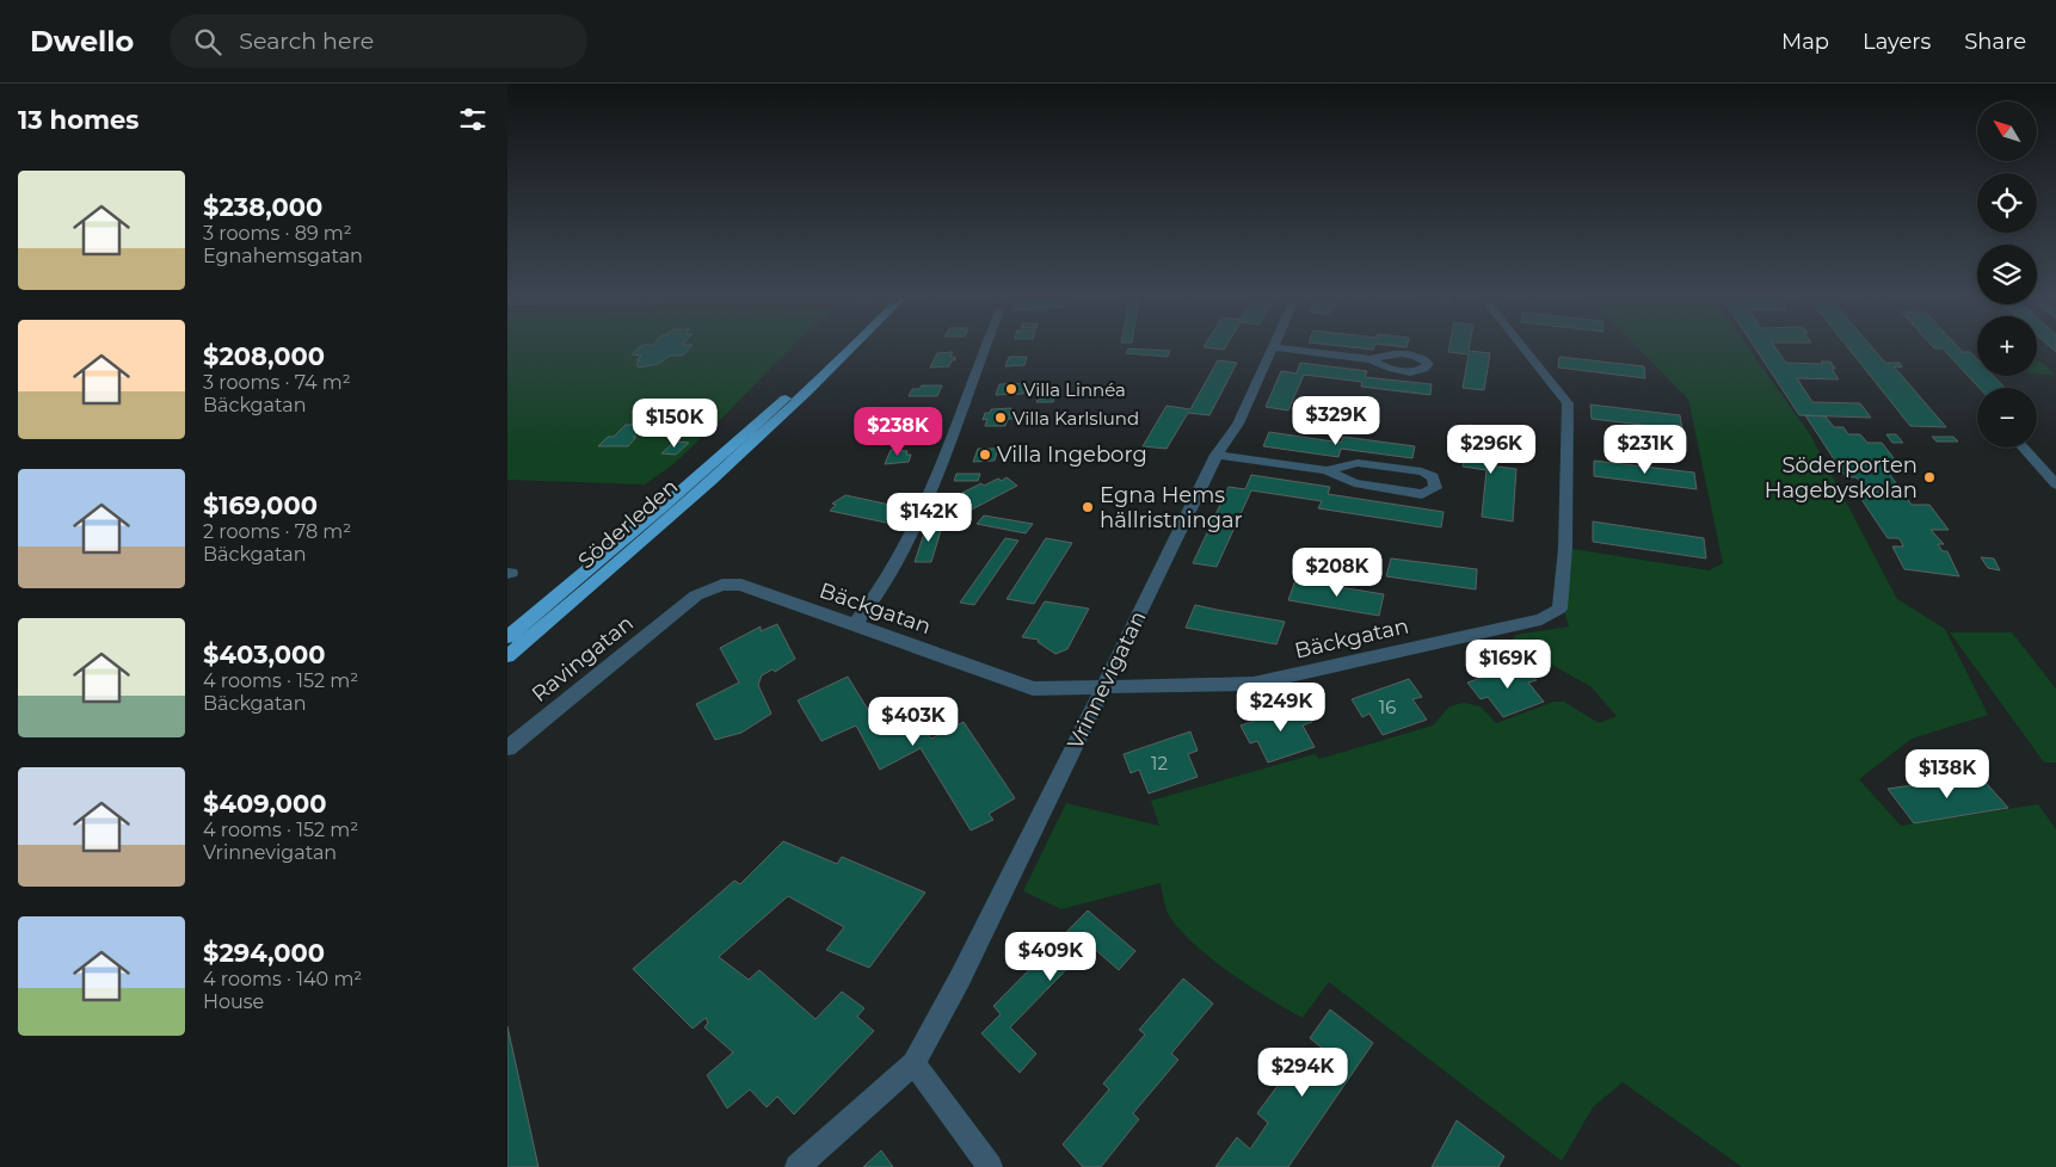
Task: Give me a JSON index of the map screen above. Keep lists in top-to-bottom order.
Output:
{
  "streets": {
    "highway": ["Söderleden"],
    "street": ["Bäckgatan", "Ravingatan", "Vrinnevigatan"]
  },
  "crossings": [
    ["Bäckgatan", "Ravingatan"],
    ["Bäckgatan", "Vrinnevigatan"]
  ],
  "places": [
    "Villa Linnéa",
    "Villa Karlslund",
    "Villa Ingeborg",
    "Söderporten Hagebyskolan",
    "Egna Hems hällristningar"
  ],
  "house_numbers": ["16", "12"],
  "north": "top left",
  "page": {
    "header": "Dwello",
    "search": "Search here",
    "nav": ["Map", "Layers", "Share"],
    "heading": "13 homes",
    "map_buttons": ["+", "−"],
    "list": [
      {
        "name": "$238,000",
        "note": "3 rooms · 89 m² · Egnahemsgatan"
      },
      {
        "name": "$208,000",
        "note": "3 rooms · 74 m² · Bäckgatan"
      },
      {
        "name": "$169,000",
        "note": "2 rooms · 78 m² · Bäckgatan"
      },
      {
        "name": "$403,000",
        "note": "4 rooms · 152 m² · Bäckgatan"
      },
      {
        "name": "$409,000",
        "note": "4 rooms · 152 m² · Vrinnevigatan"
      },
      {
        "name": "$294,000",
        "note": "4 rooms · 140 m² · House"
      }
    ],
    "price": [
      "$329K",
      "$150K",
      "$238K",
      "$296K",
      "$231K",
      "$142K",
      "$208K",
      "$169K",
      "$249K",
      "$403K",
      "$138K",
      "$409K",
      "$294K"
    ]
  }
}
